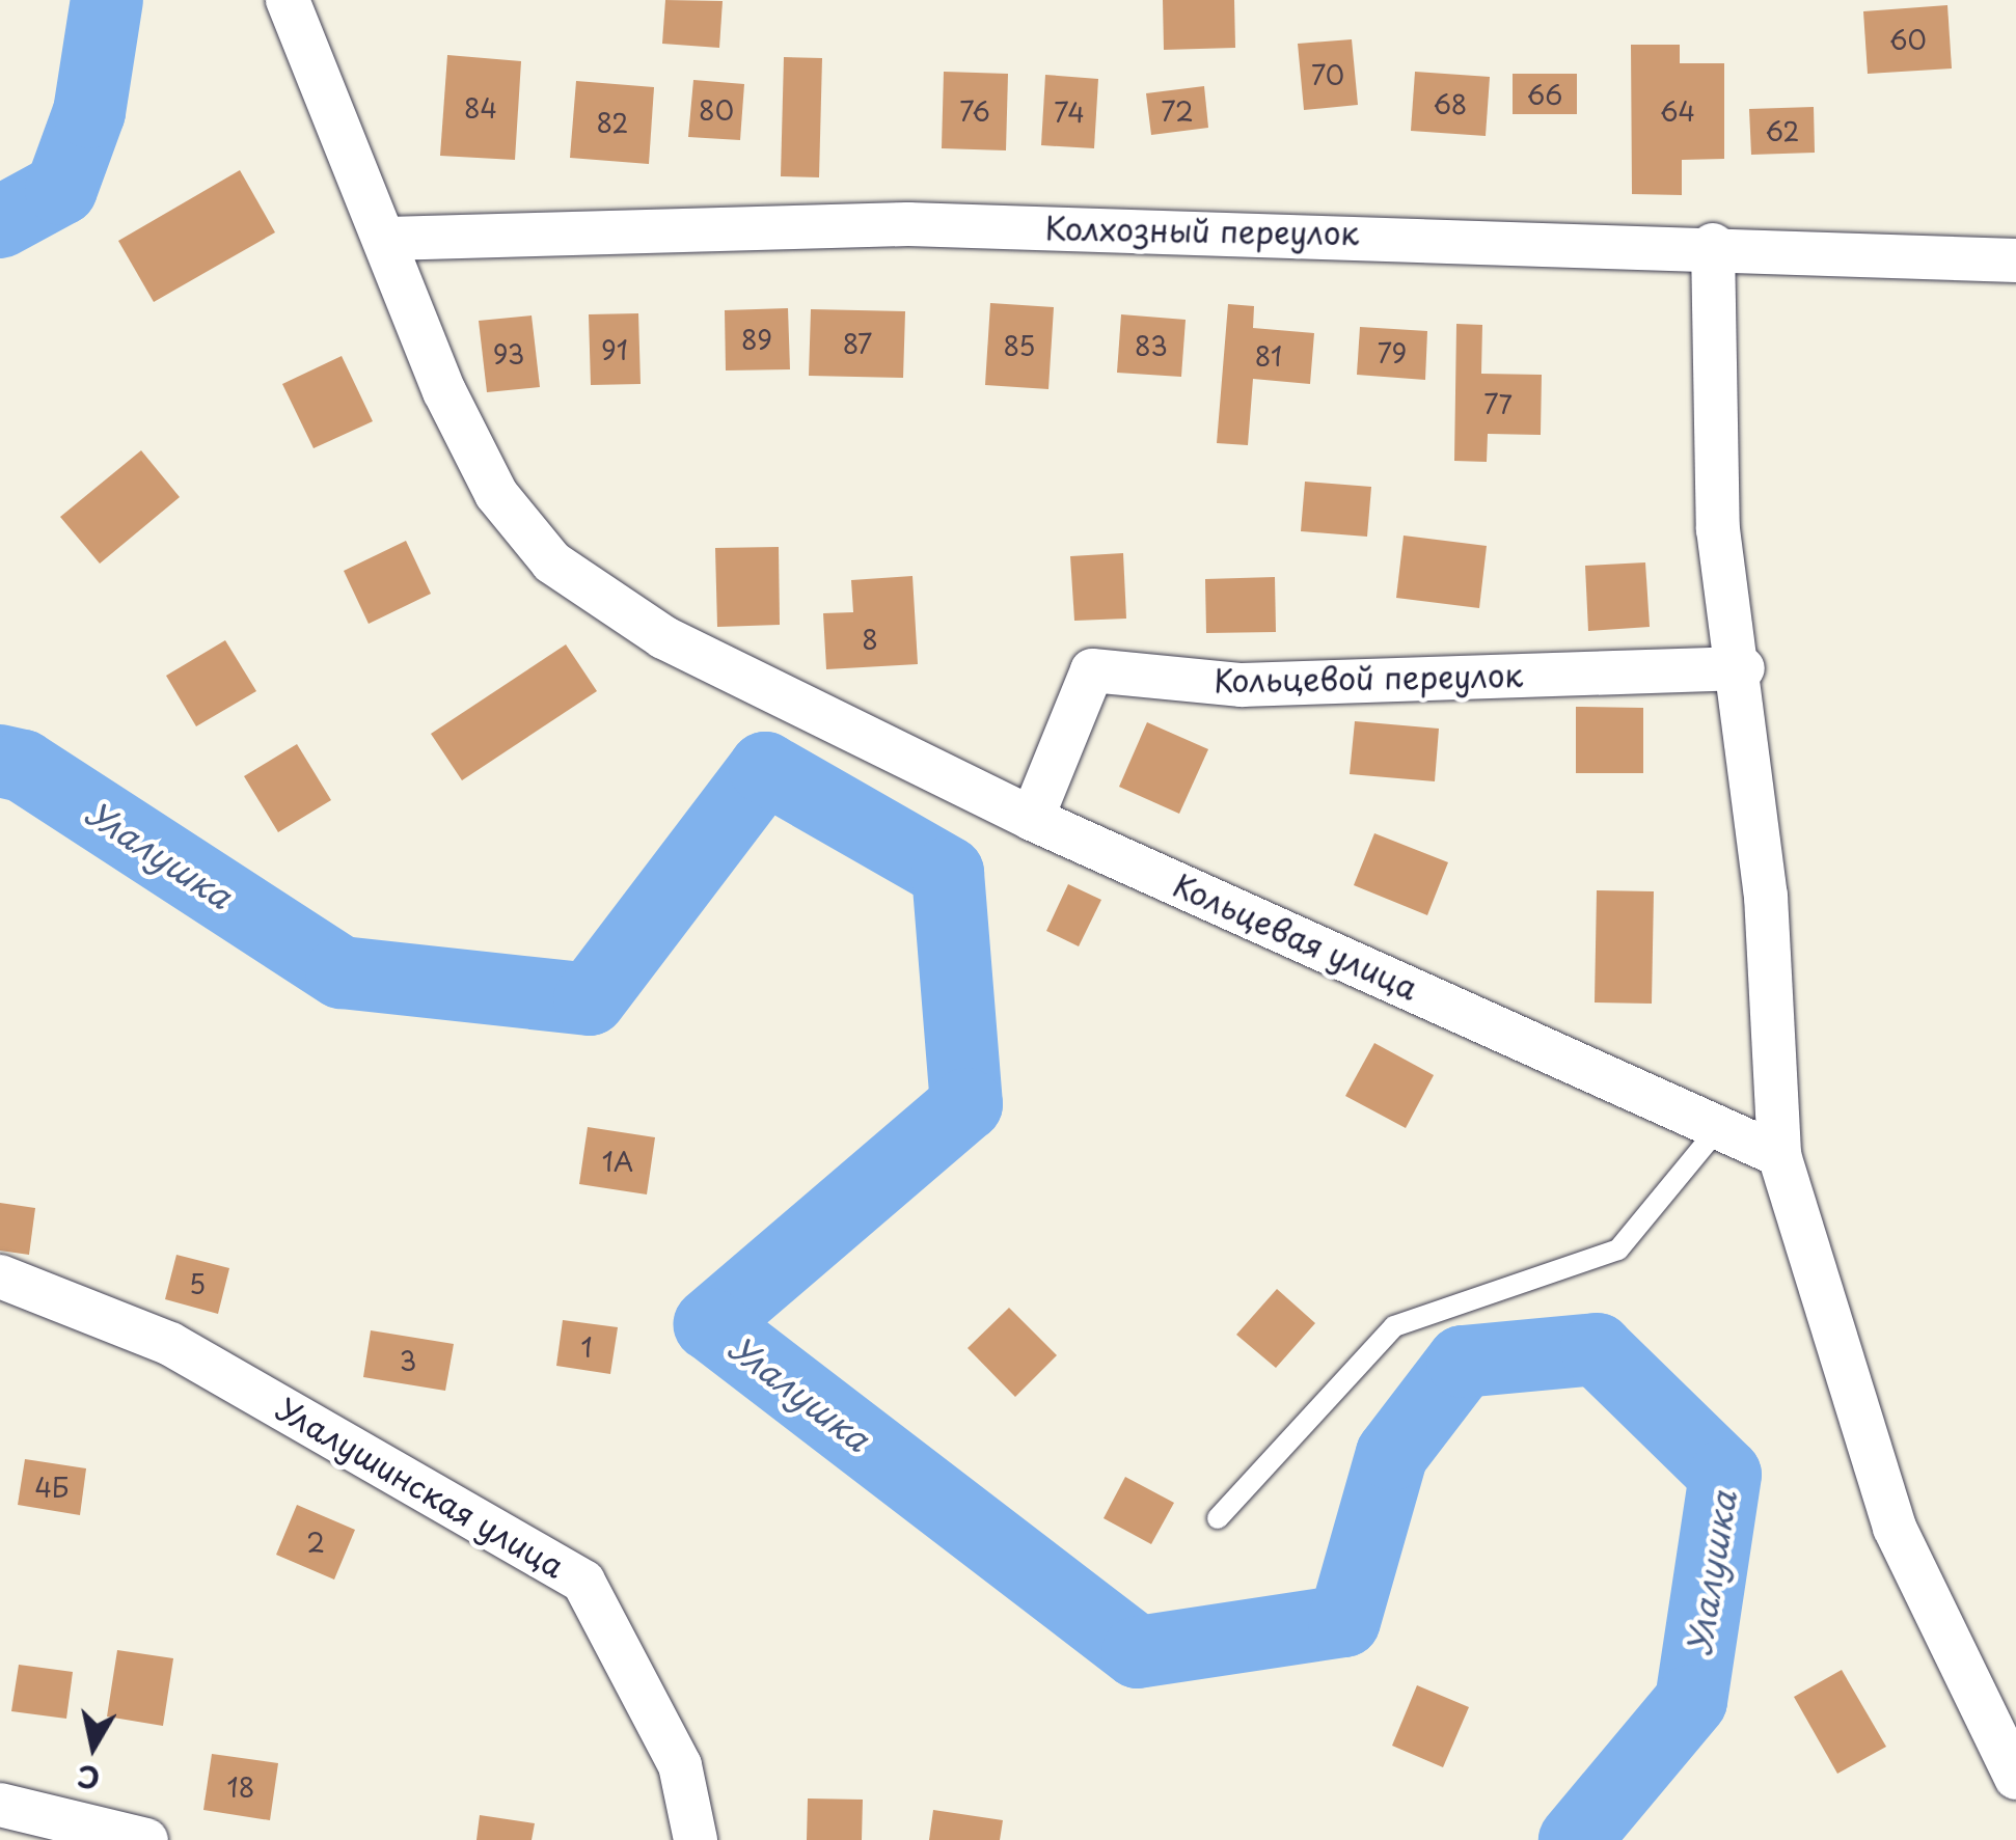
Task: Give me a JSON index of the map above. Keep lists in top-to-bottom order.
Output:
{
  "streets": {
    "street": [
      "Колхозный переулок",
      "Кольцевой переулок",
      "Кольцевая улица",
      "Улалушинская улица"
    ]
  },
  "crossings": [
    ["Колхозный переулок", "Кольцевая улица"],
    ["Кольцевой переулок", "Кольцевая улица"]
  ],
  "water": ["Улалушка"],
  "house_numbers": [
    "60",
    "70",
    "66",
    "68",
    "84",
    "80",
    "76",
    "72",
    "64",
    "74",
    "82",
    "62",
    "89",
    "87",
    "85",
    "83",
    "91",
    "79",
    "93",
    "81",
    "77",
    "8",
    "1А",
    "5",
    "1",
    "3",
    "4Б",
    "2",
    "18"
  ],
  "north": "bottom"
}
